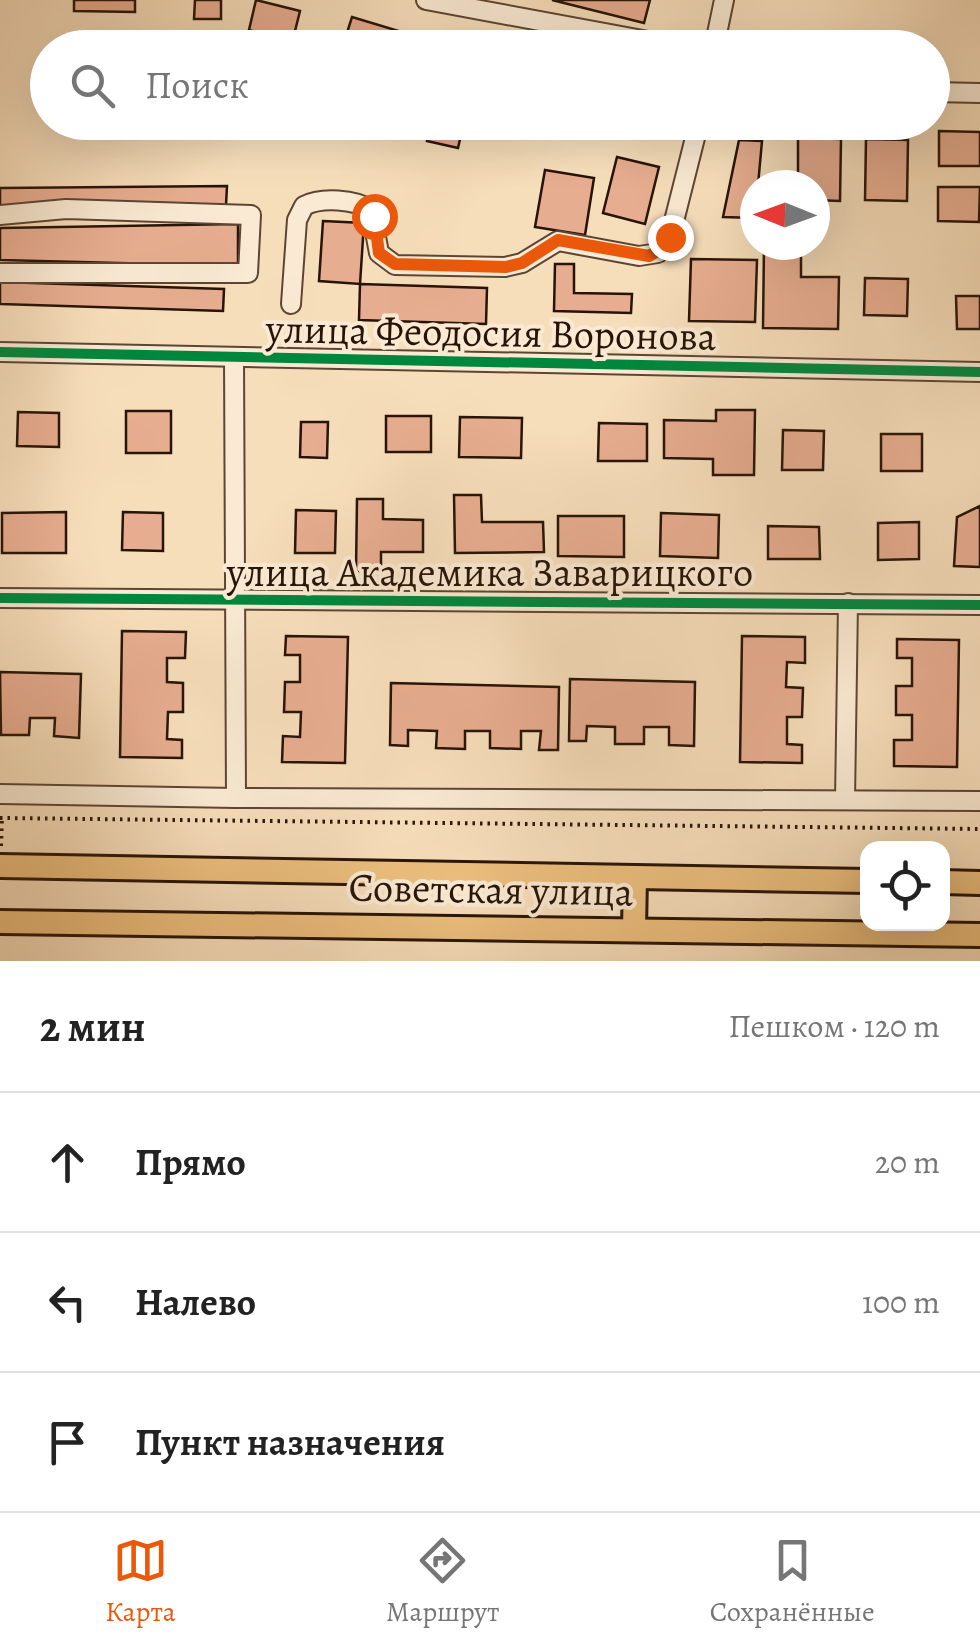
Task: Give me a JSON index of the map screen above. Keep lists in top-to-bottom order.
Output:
{
  "streets": {
    "main road": ["Советская улица"],
    "street": ["улица Феодосия Воронова", "улица Академика Заварицкого"]
  },
  "north": "left",
  "page": {
    "search": "Поиск",
    "heading": ["2 мин", "Пешком · 120 m"],
    "list": [
      ["Прямо", "20 m"],
      ["Налево", "100 m"],
      "Пункт назначения"
    ],
    "nav": ["Карта", "Маршрут", "Сохранённые"]
  }
}
